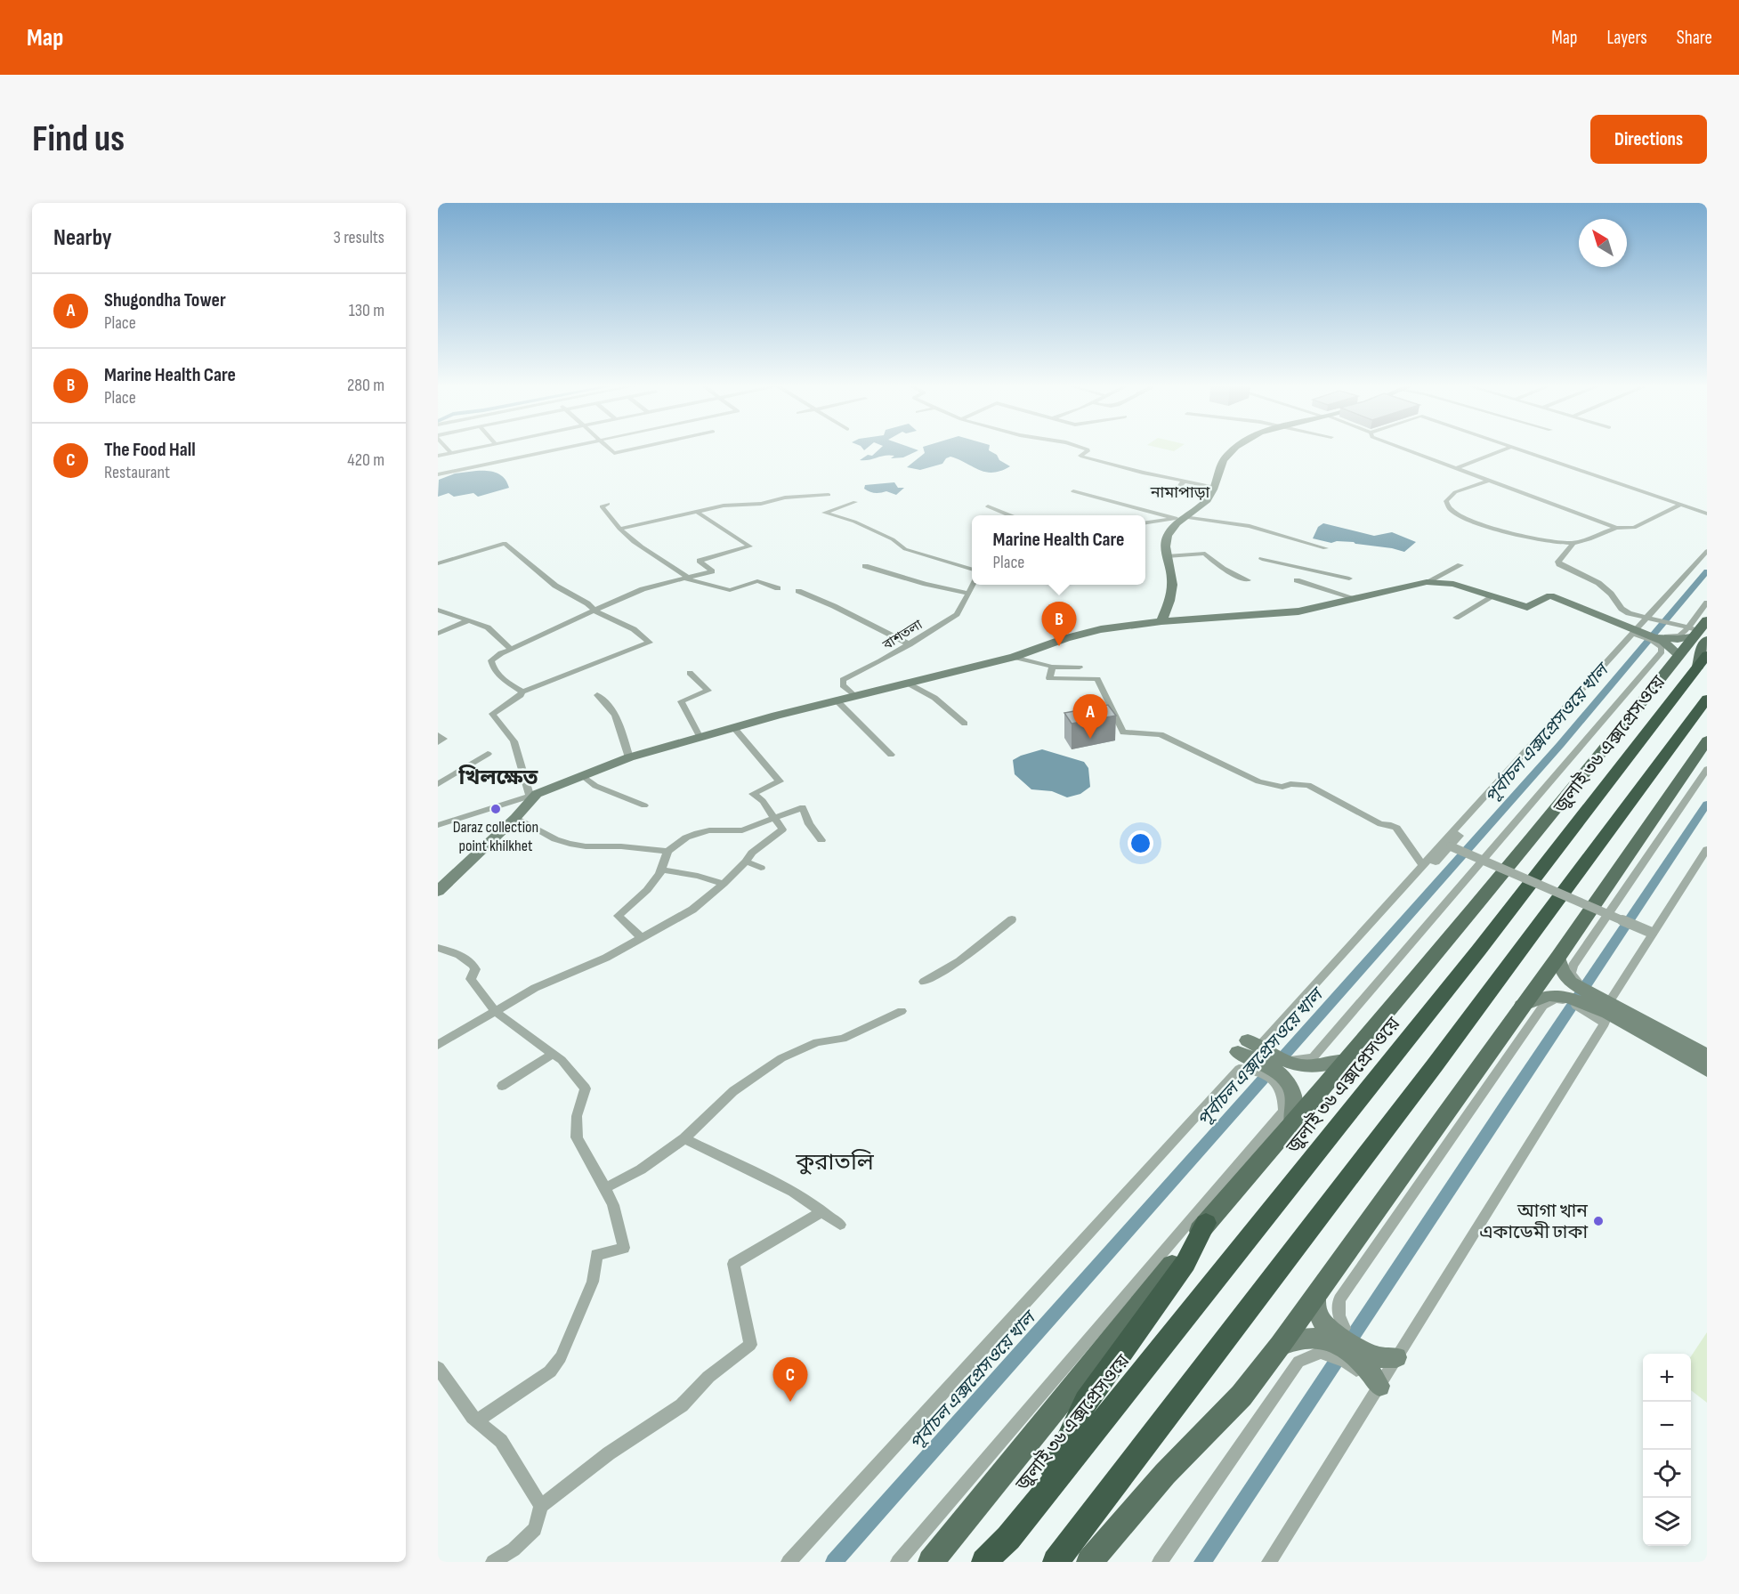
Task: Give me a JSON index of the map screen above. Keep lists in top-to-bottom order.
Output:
{
  "streets": {
    "highway": ["জুলাই ৩৬ এক্সপ্রেসওয়ে"],
    "street": ["বাশতলা"]
  },
  "districts": ["নামাপাড়া", "খিলক্ষেত", "কুরাতলি"],
  "water": ["পূর্বাচল এক্সপ্রেসওয়ে খাল"],
  "places": ["Daraz collection point khilkhet", "আগা খান একাডেমী ঢাকা"],
  "north": "top left",
  "page": {
    "header": "Map",
    "nav": ["Map", "Layers", "Share"],
    "buttons": "Directions",
    "title": "Find us",
    "heading": ["Nearby", "3 results"],
    "list": [
      {
        "mark": "A",
        "name": "Shugondha Tower",
        "note": "Place",
        "value": "130 m"
      },
      {
        "mark": "B",
        "name": "Marine Health Care",
        "note": "Place",
        "value": "280 m"
      },
      {
        "mark": "C",
        "name": "The Food Hall",
        "note": "Restaurant",
        "value": "420 m"
      }
    ],
    "popup": ["Marine Health Care", "Place"],
    "pins": ["B", "A", "C"],
    "map_buttons": ["+", "−"]
  }
}
